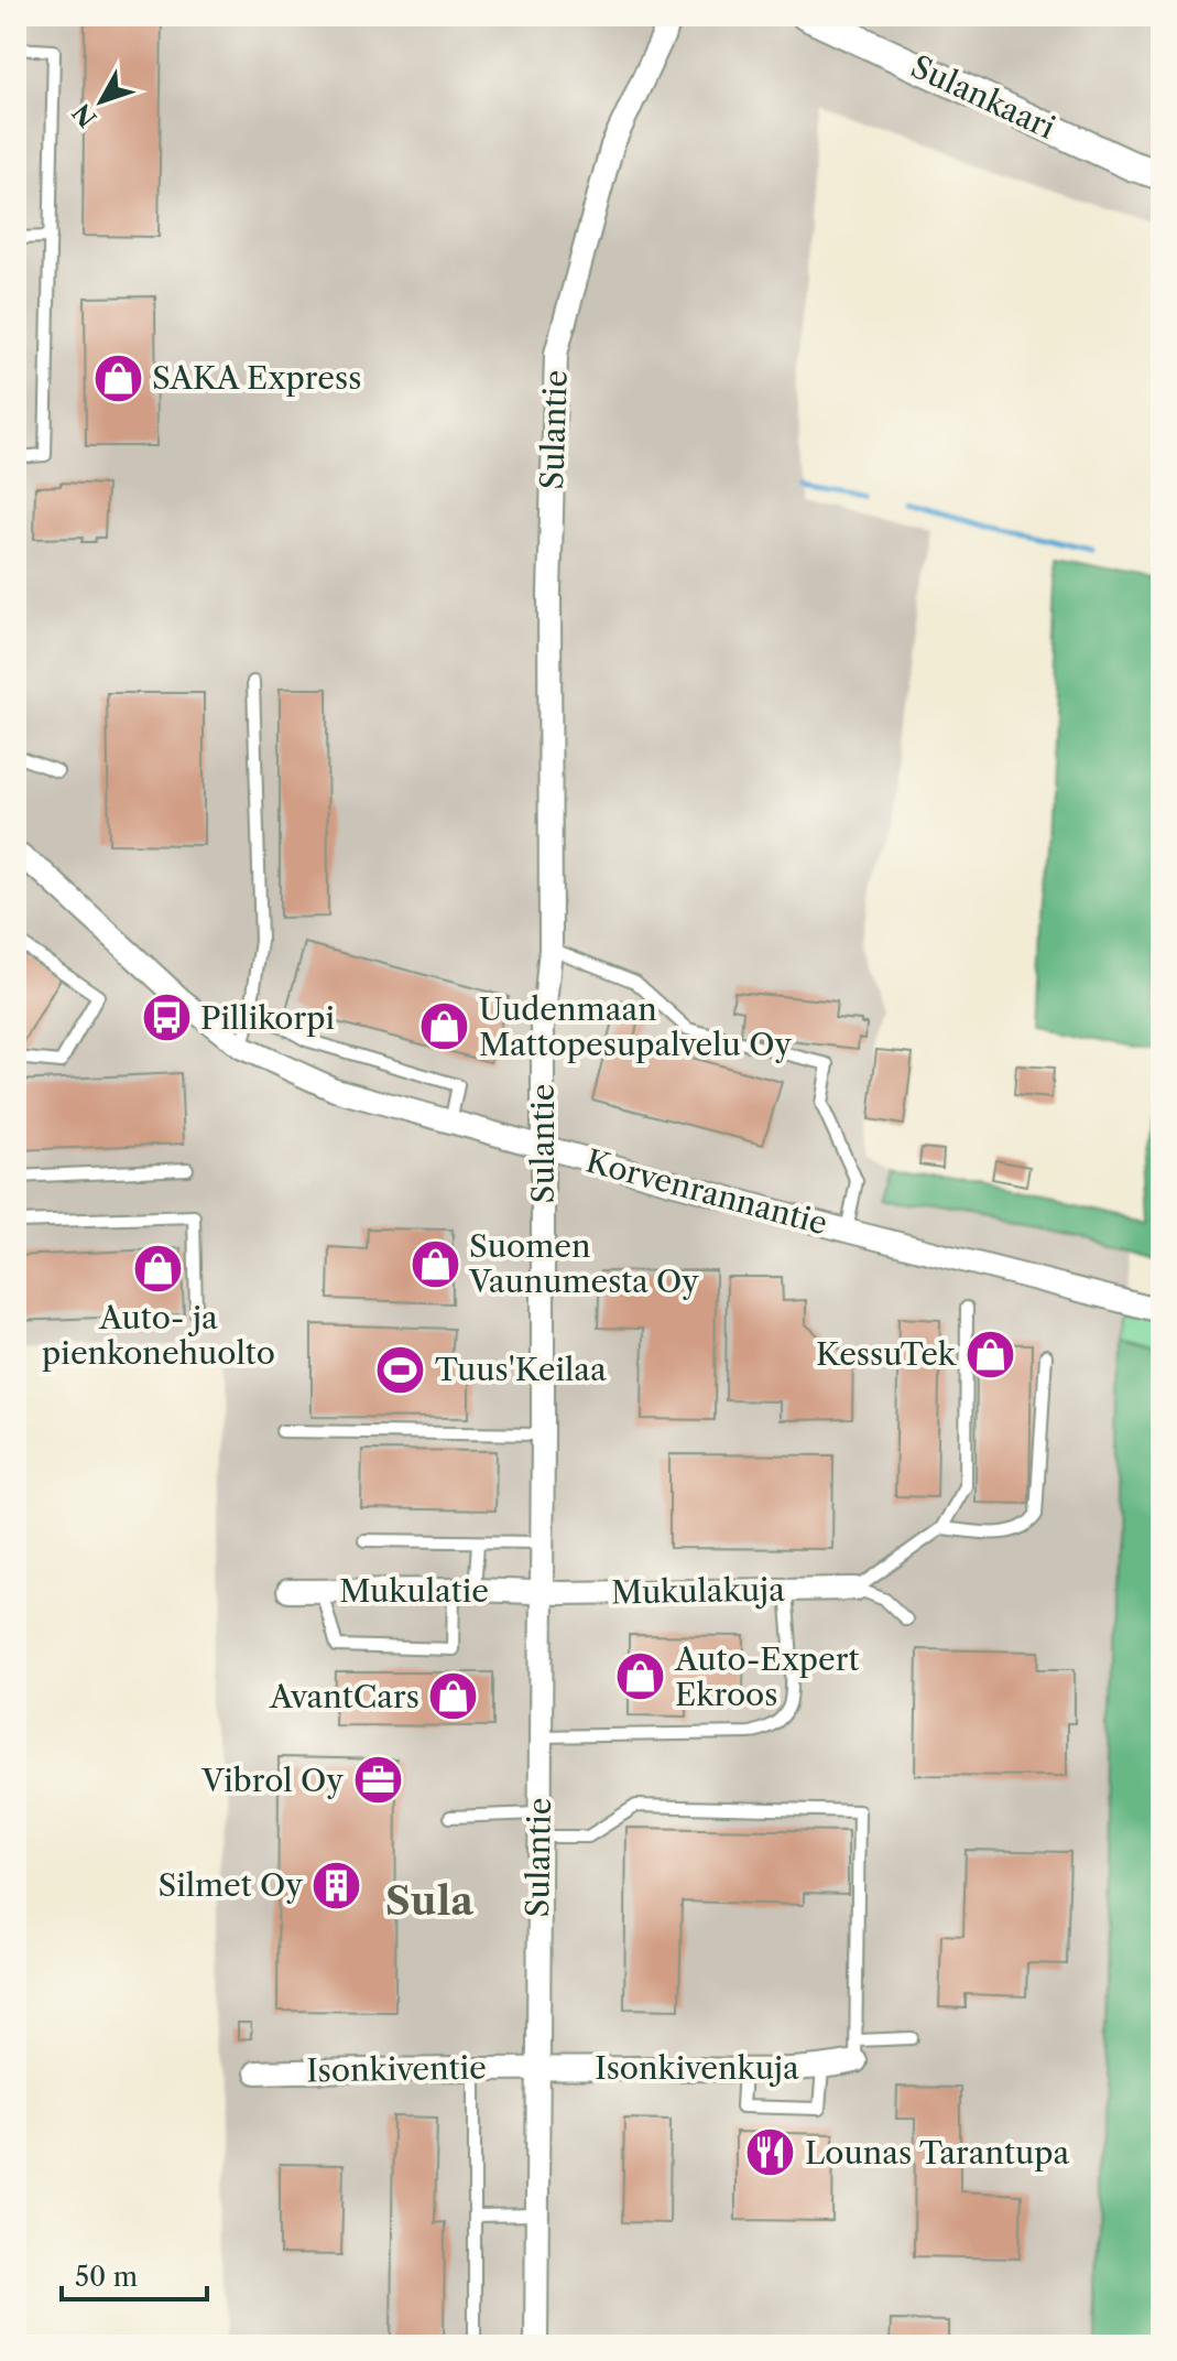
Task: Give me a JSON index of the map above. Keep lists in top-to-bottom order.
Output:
{
  "streets": {
    "street": [
      "Sulankaari",
      "Sulantie",
      "Korvenrannantie",
      "Mukulatie",
      "Mukulakuja",
      "Isonkivenkuja",
      "Isonkiventie"
    ]
  },
  "crossings": [
    ["Sulantie", "Korvenrannantie"],
    ["Sulantie", "Mukulatie"],
    ["Sulantie", "Mukulakuja"],
    ["Sulantie", "Isonkivenkuja"],
    ["Sulantie", "Isonkiventie"],
    ["Mukulatie", "Mukulakuja"],
    ["Isonkivenkuja", "Isonkiventie"]
  ],
  "districts": ["Sula"],
  "places": {
    "shop": [
      "SAKA Express",
      "Uudenmaan Mattopesupalvelu Oy",
      "Suomen Vaunumesta Oy",
      "Auto- ja pienkonehuolto",
      "KessuTek",
      "Auto-Expert Ekroos",
      "AvantCars"
    ],
    "bus stop": ["Pillikorpi"],
    "sports": ["Tuus'Keilaa"],
    "office": ["Vibrol Oy"],
    "building": ["Silmet Oy"],
    "restaurant": ["Lounas Tarantupa"]
  },
  "scale_bar": "50 m",
  "north": "bottom left"
}
